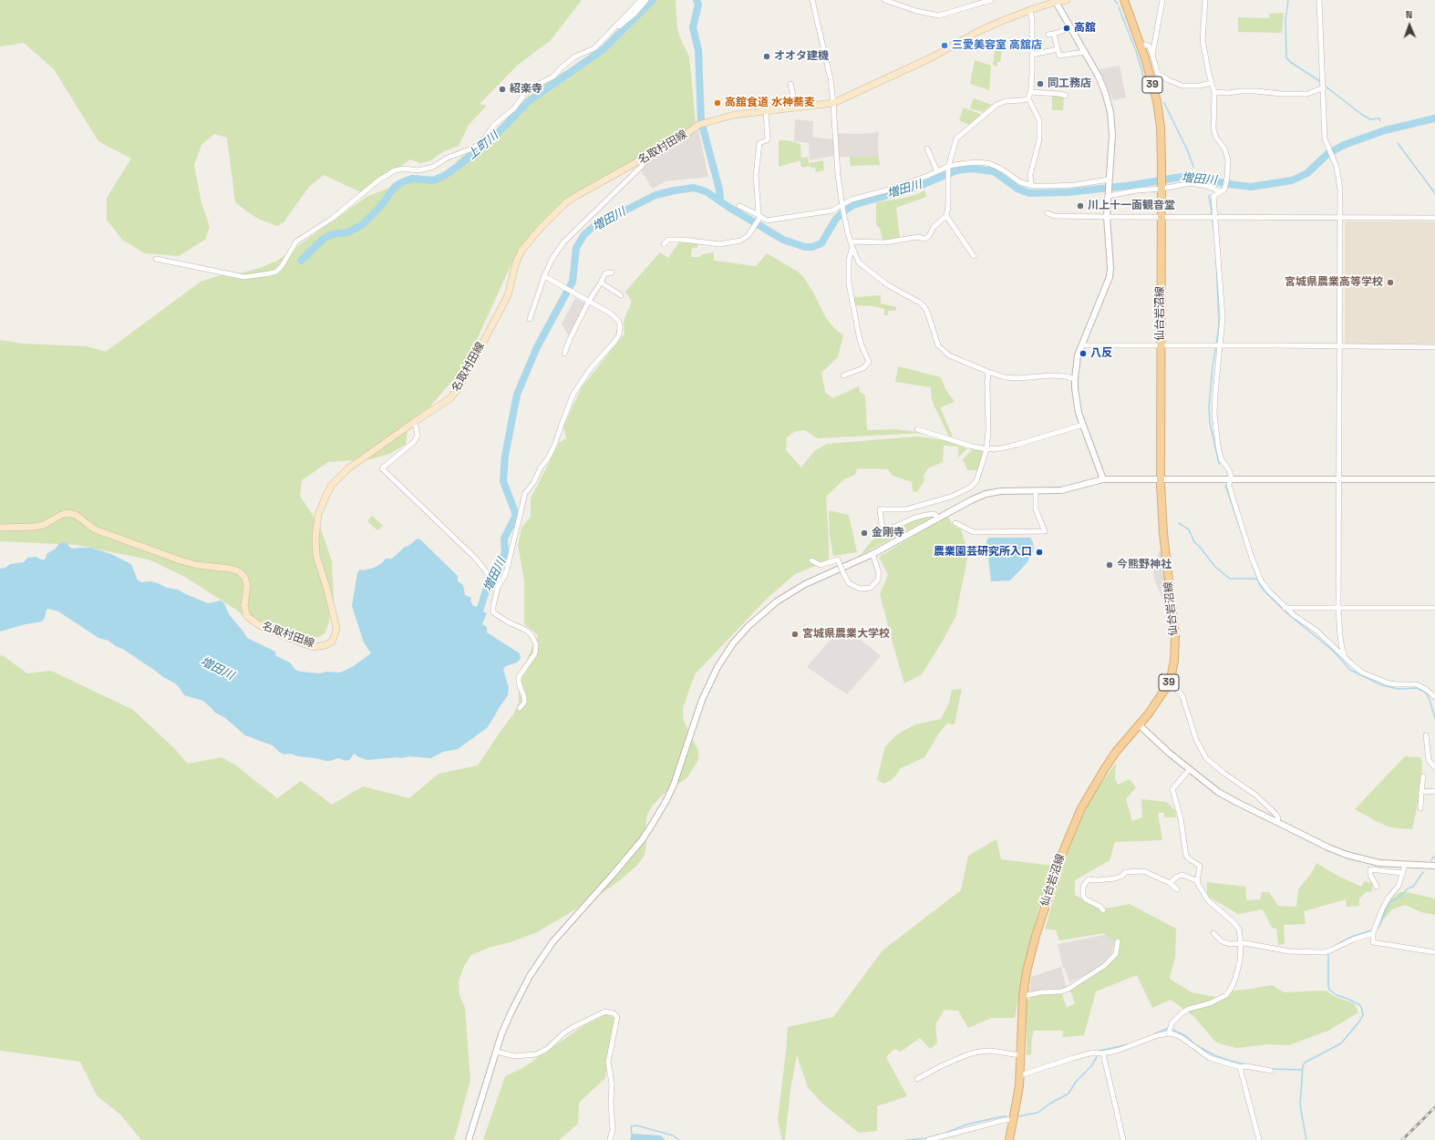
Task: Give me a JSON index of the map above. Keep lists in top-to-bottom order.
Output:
{
  "streets": {
    "main road": ["39", "名取村田線", "仙台岩沼線"]
  },
  "water": ["上町川", "増田川"],
  "places": [
    "高舘",
    "三愛美容室 高舘店",
    "オオタ建機",
    "同工務店",
    "紹楽寺",
    "高舘食道 水神蕎麦",
    "川上十一面観音堂",
    "宮城県農業高等学校",
    "八反",
    "金剛寺",
    "農業園芸研究所入口",
    "今熊野神社",
    "宮城県農業大学校"
  ],
  "north": "top"
}
